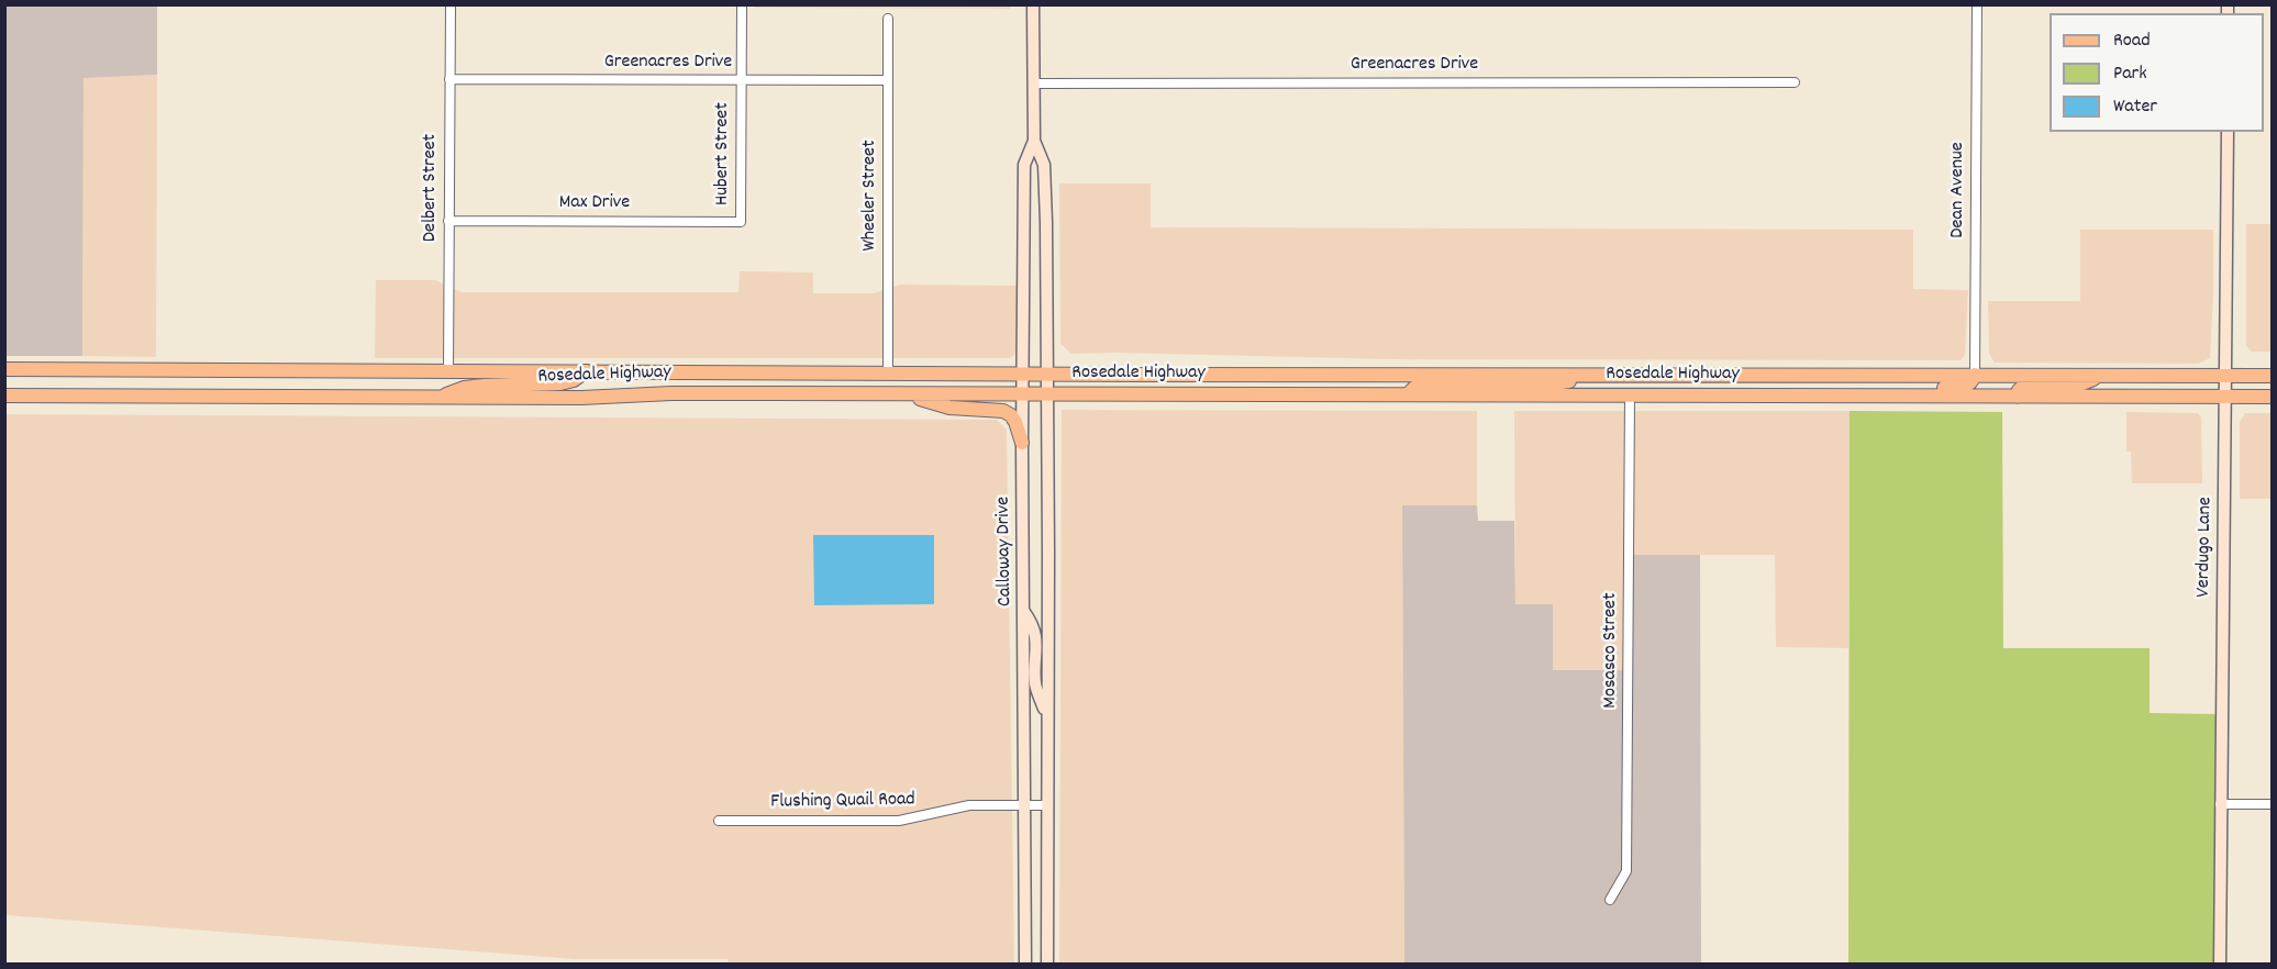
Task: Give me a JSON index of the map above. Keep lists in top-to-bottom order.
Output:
{
  "streets": {
    "main road": ["Rosedale Highway", "Verdugo Lane", "Calloway Drive"],
    "street": [
      "Greenacres Drive",
      "Hubert Street",
      "Delbert Street",
      "Dean Avenue",
      "Wheeler Street",
      "Max Drive",
      "Mosasco Street",
      "Flushing Quail Road"
    ]
  },
  "crossings": [
    ["Greenacres Drive", "Hubert Street"],
    ["Greenacres Drive", "Delbert Street"],
    ["Greenacres Drive", "Wheeler Street"],
    ["Greenacres Drive", "Calloway Drive"],
    ["Hubert Street", "Max Drive"],
    ["Delbert Street", "Max Drive"],
    ["Delbert Street", "Rosedale Highway"],
    ["Dean Avenue", "Rosedale Highway"],
    ["Wheeler Street", "Rosedale Highway"],
    ["Rosedale Highway", "Verdugo Lane"],
    ["Rosedale Highway", "Calloway Drive"],
    ["Rosedale Highway", "Mosasco Street"],
    ["Calloway Drive", "Flushing Quail Road"]
  ],
  "legend": ["Road", "Park", "Water"]
}
